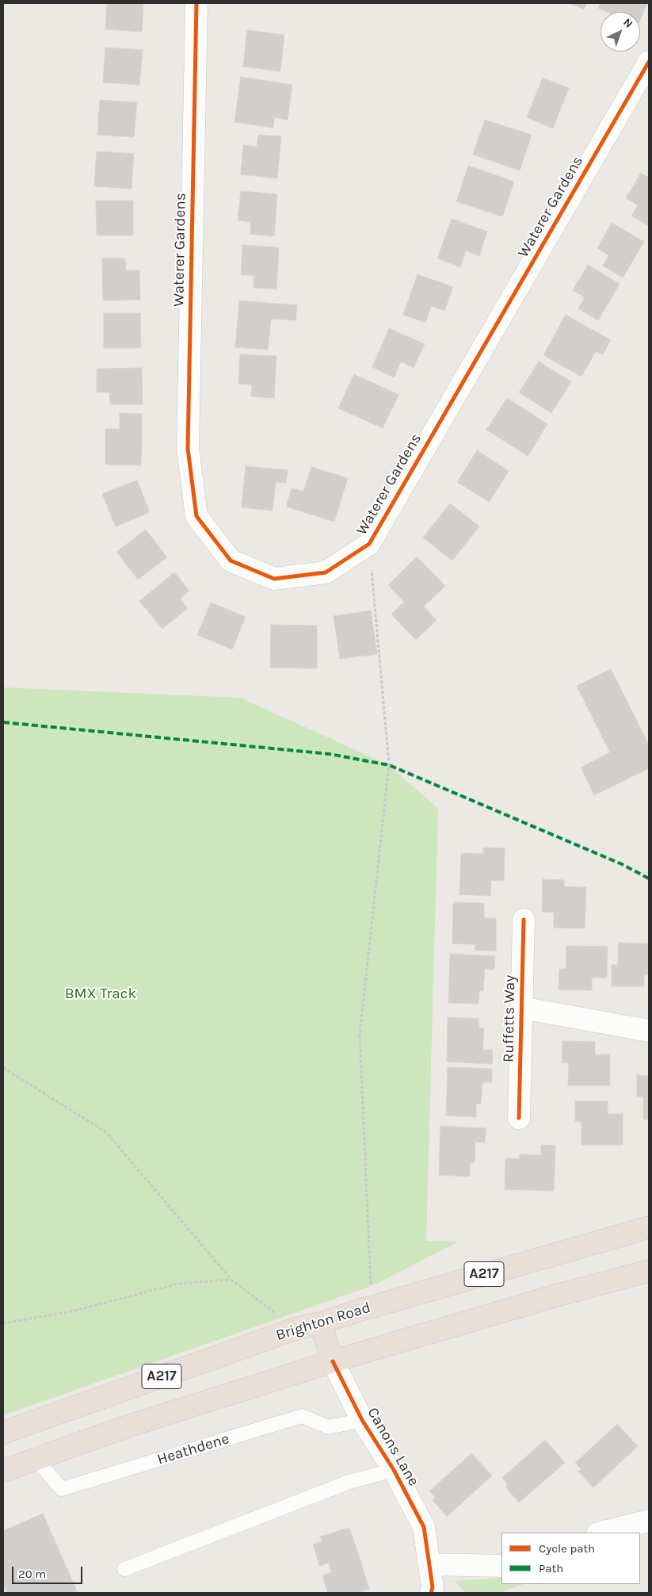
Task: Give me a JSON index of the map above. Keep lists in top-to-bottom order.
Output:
{
  "streets": {
    "highway": ["A217", "Brighton Road"],
    "street": ["Waterer Gardens", "Ruffetts Way", "Canons Lane"],
    "lane": ["Heathdene"]
  },
  "crossings": [
    ["A217", "Canons Lane"],
    ["A217", "Heathdene"],
    ["Canons Lane", "Heathdene"]
  ],
  "parks": ["BMX Track"],
  "legend": ["Cycle path", "Path"],
  "scale_bar": "20 m",
  "north": "top right"
}
